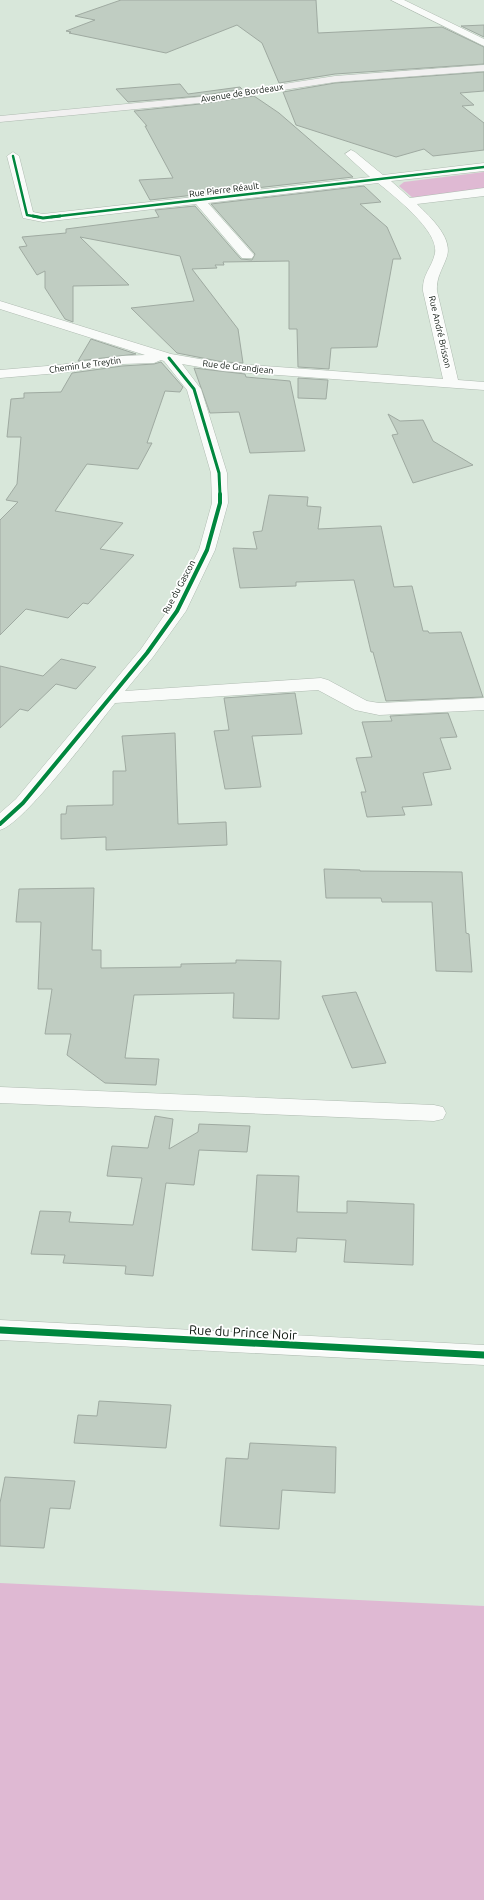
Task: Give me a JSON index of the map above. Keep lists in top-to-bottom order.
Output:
{
  "streets": {
    "main road": ["Avenue de Bordeaux"],
    "street": [
      "Rue Pierre Réault",
      "Rue André Brisson",
      "Chemin Le Treytin",
      "Rue de Grandjean",
      "Rue du Gascon",
      "Rue du Prince Noir"
    ]
  },
  "crossings": [
    ["Rue Pierre Réault", "Rue André Brisson"],
    ["Rue André Brisson", "Rue de Grandjean"],
    ["Chemin Le Treytin", "Rue de Grandjean"],
    ["Chemin Le Treytin", "Rue du Gascon"],
    ["Rue de Grandjean", "Rue du Gascon"]
  ]
}
